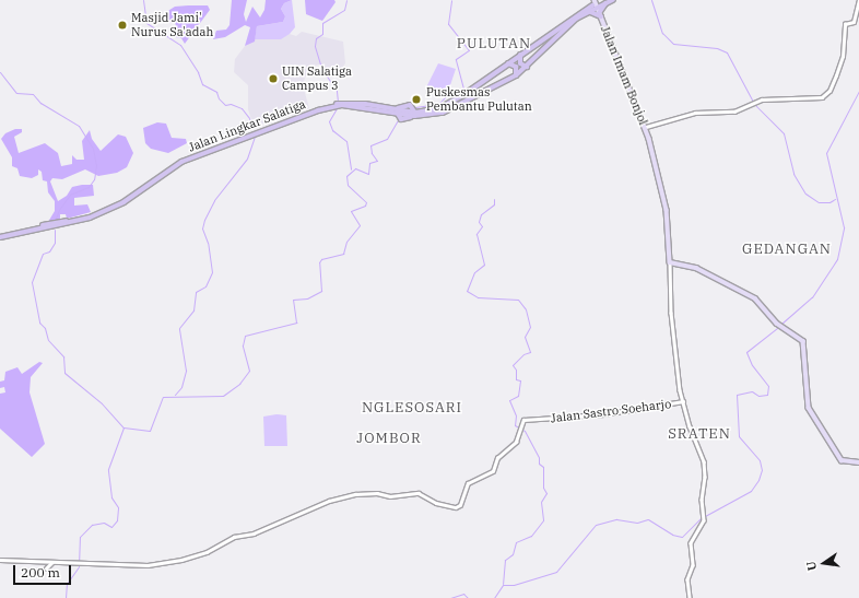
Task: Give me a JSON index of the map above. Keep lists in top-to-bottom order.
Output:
{
  "streets": {
    "highway": ["Jalan Lingkar Salatiga"],
    "main road": ["Jalan Imam Bonjol"],
    "street": ["Jalan Sastro Soeharjo"]
  },
  "districts": [
    "PULUTAN",
    "GEDANGAN",
    "NGLESOSARI",
    "SRATEN",
    "JOMBOR"
  ],
  "places": ["Masjid Jami' Nurus Sa'adah", "UIN Salatiga Campus 3", "Puskesmas Pembantu Pulutan"],
  "scale_bar": "200 m",
  "north": "left"
}
